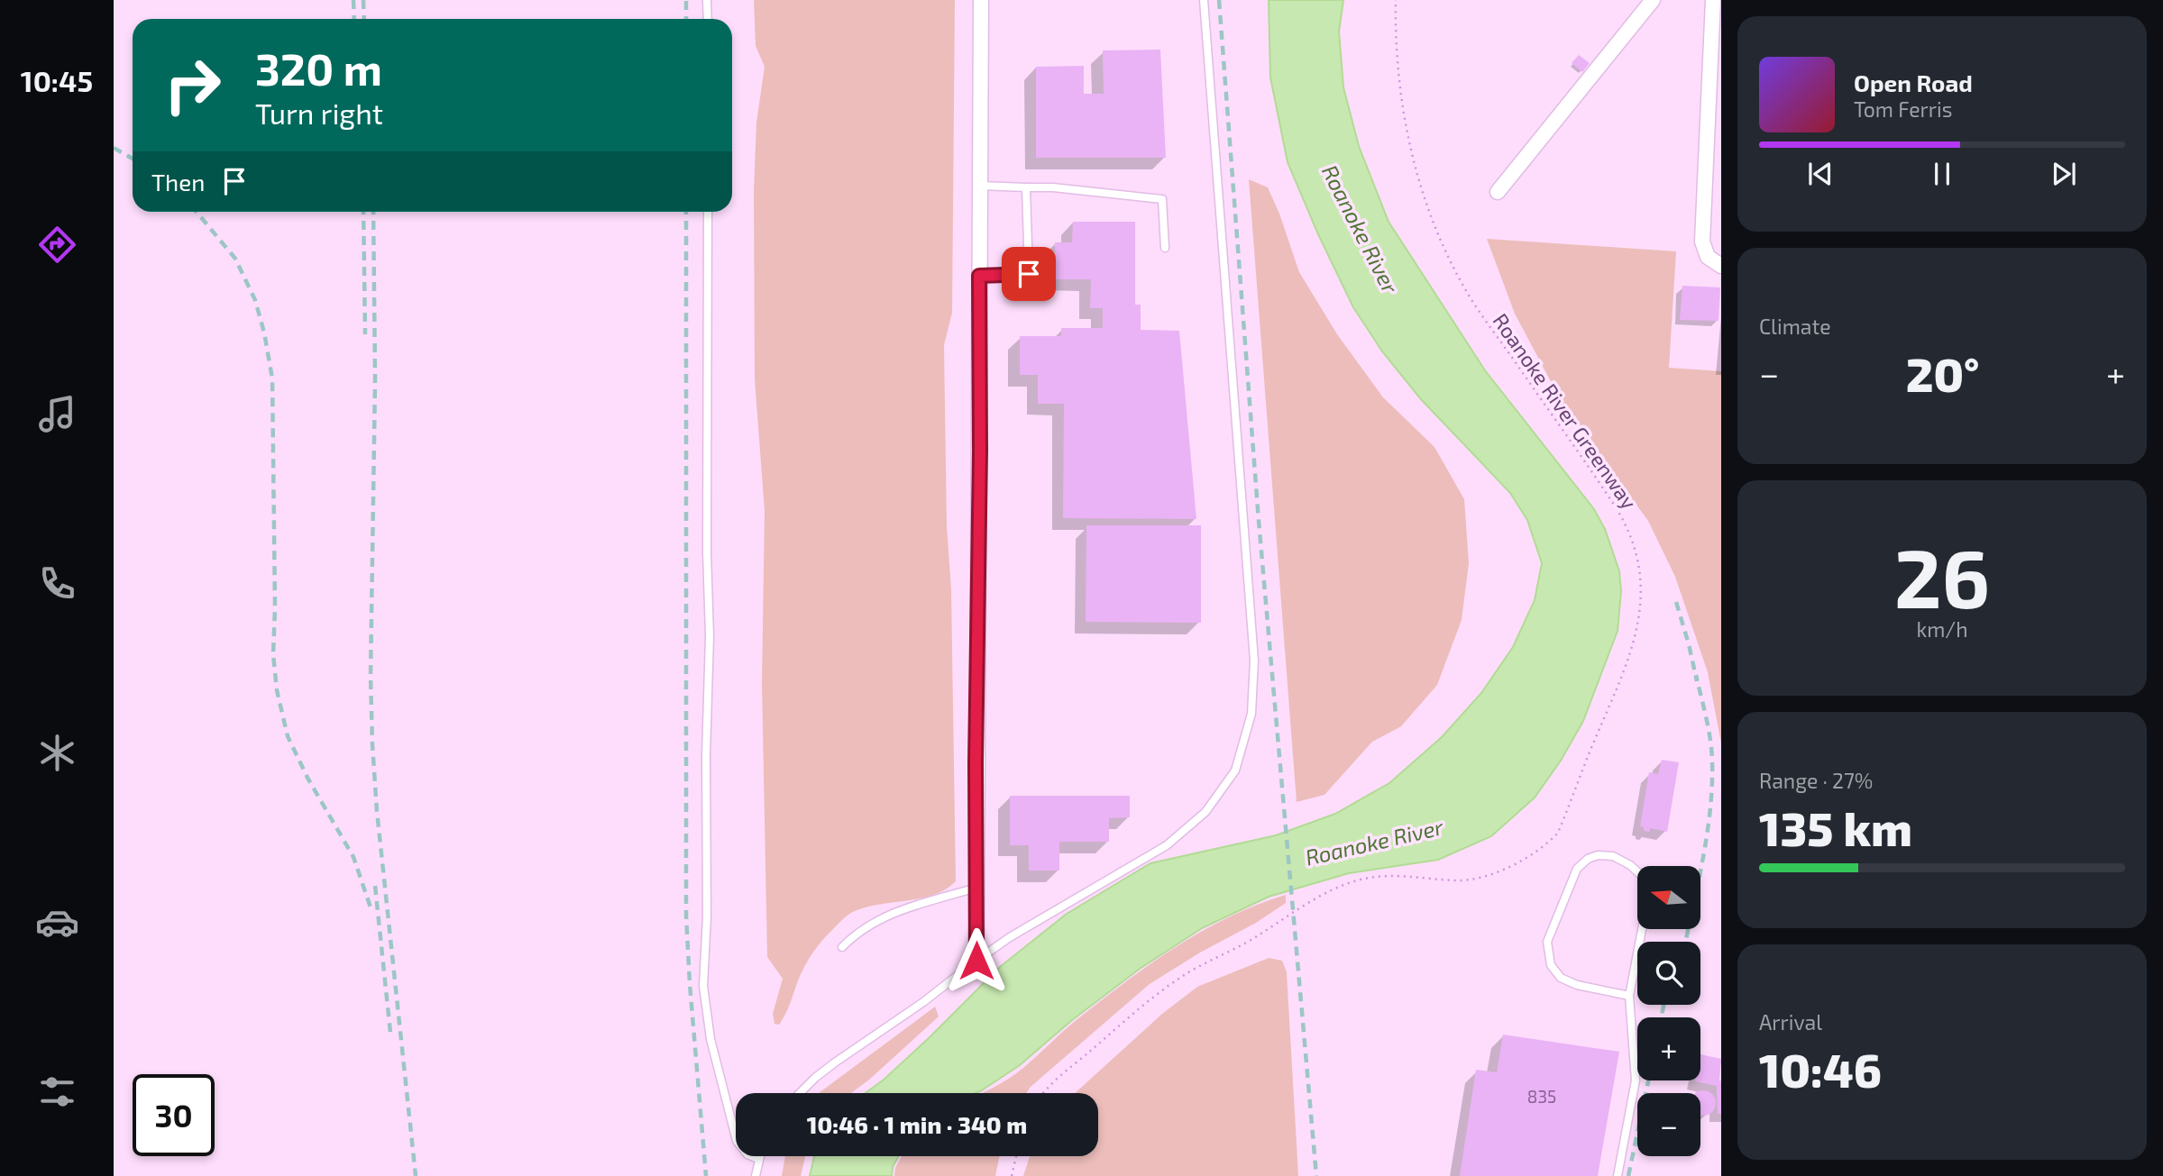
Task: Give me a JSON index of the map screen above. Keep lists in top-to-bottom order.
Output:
{
  "streets": {
    "path": ["Roanoke River Greenway"]
  },
  "water": ["Roanoke River"],
  "house_numbers": ["835"],
  "north": "left",
  "page": {
    "tabs": "10:45",
    "turn": ["320 m", "Turn right"],
    "song": ["Open Road", "Tom Ferris"],
    "then": "Then",
    "tile": [
      "Climate",
      ["26", "km/h"],
      ["Range · 27%", "135 km"],
      ["Arrival", "10:46"]
    ],
    "heat": ["−", "20°", "+"],
    "map_buttons": ["+", "−"],
    "limit": "30",
    "trip": "10:46 · 1 min · 340 m"
  }
}
